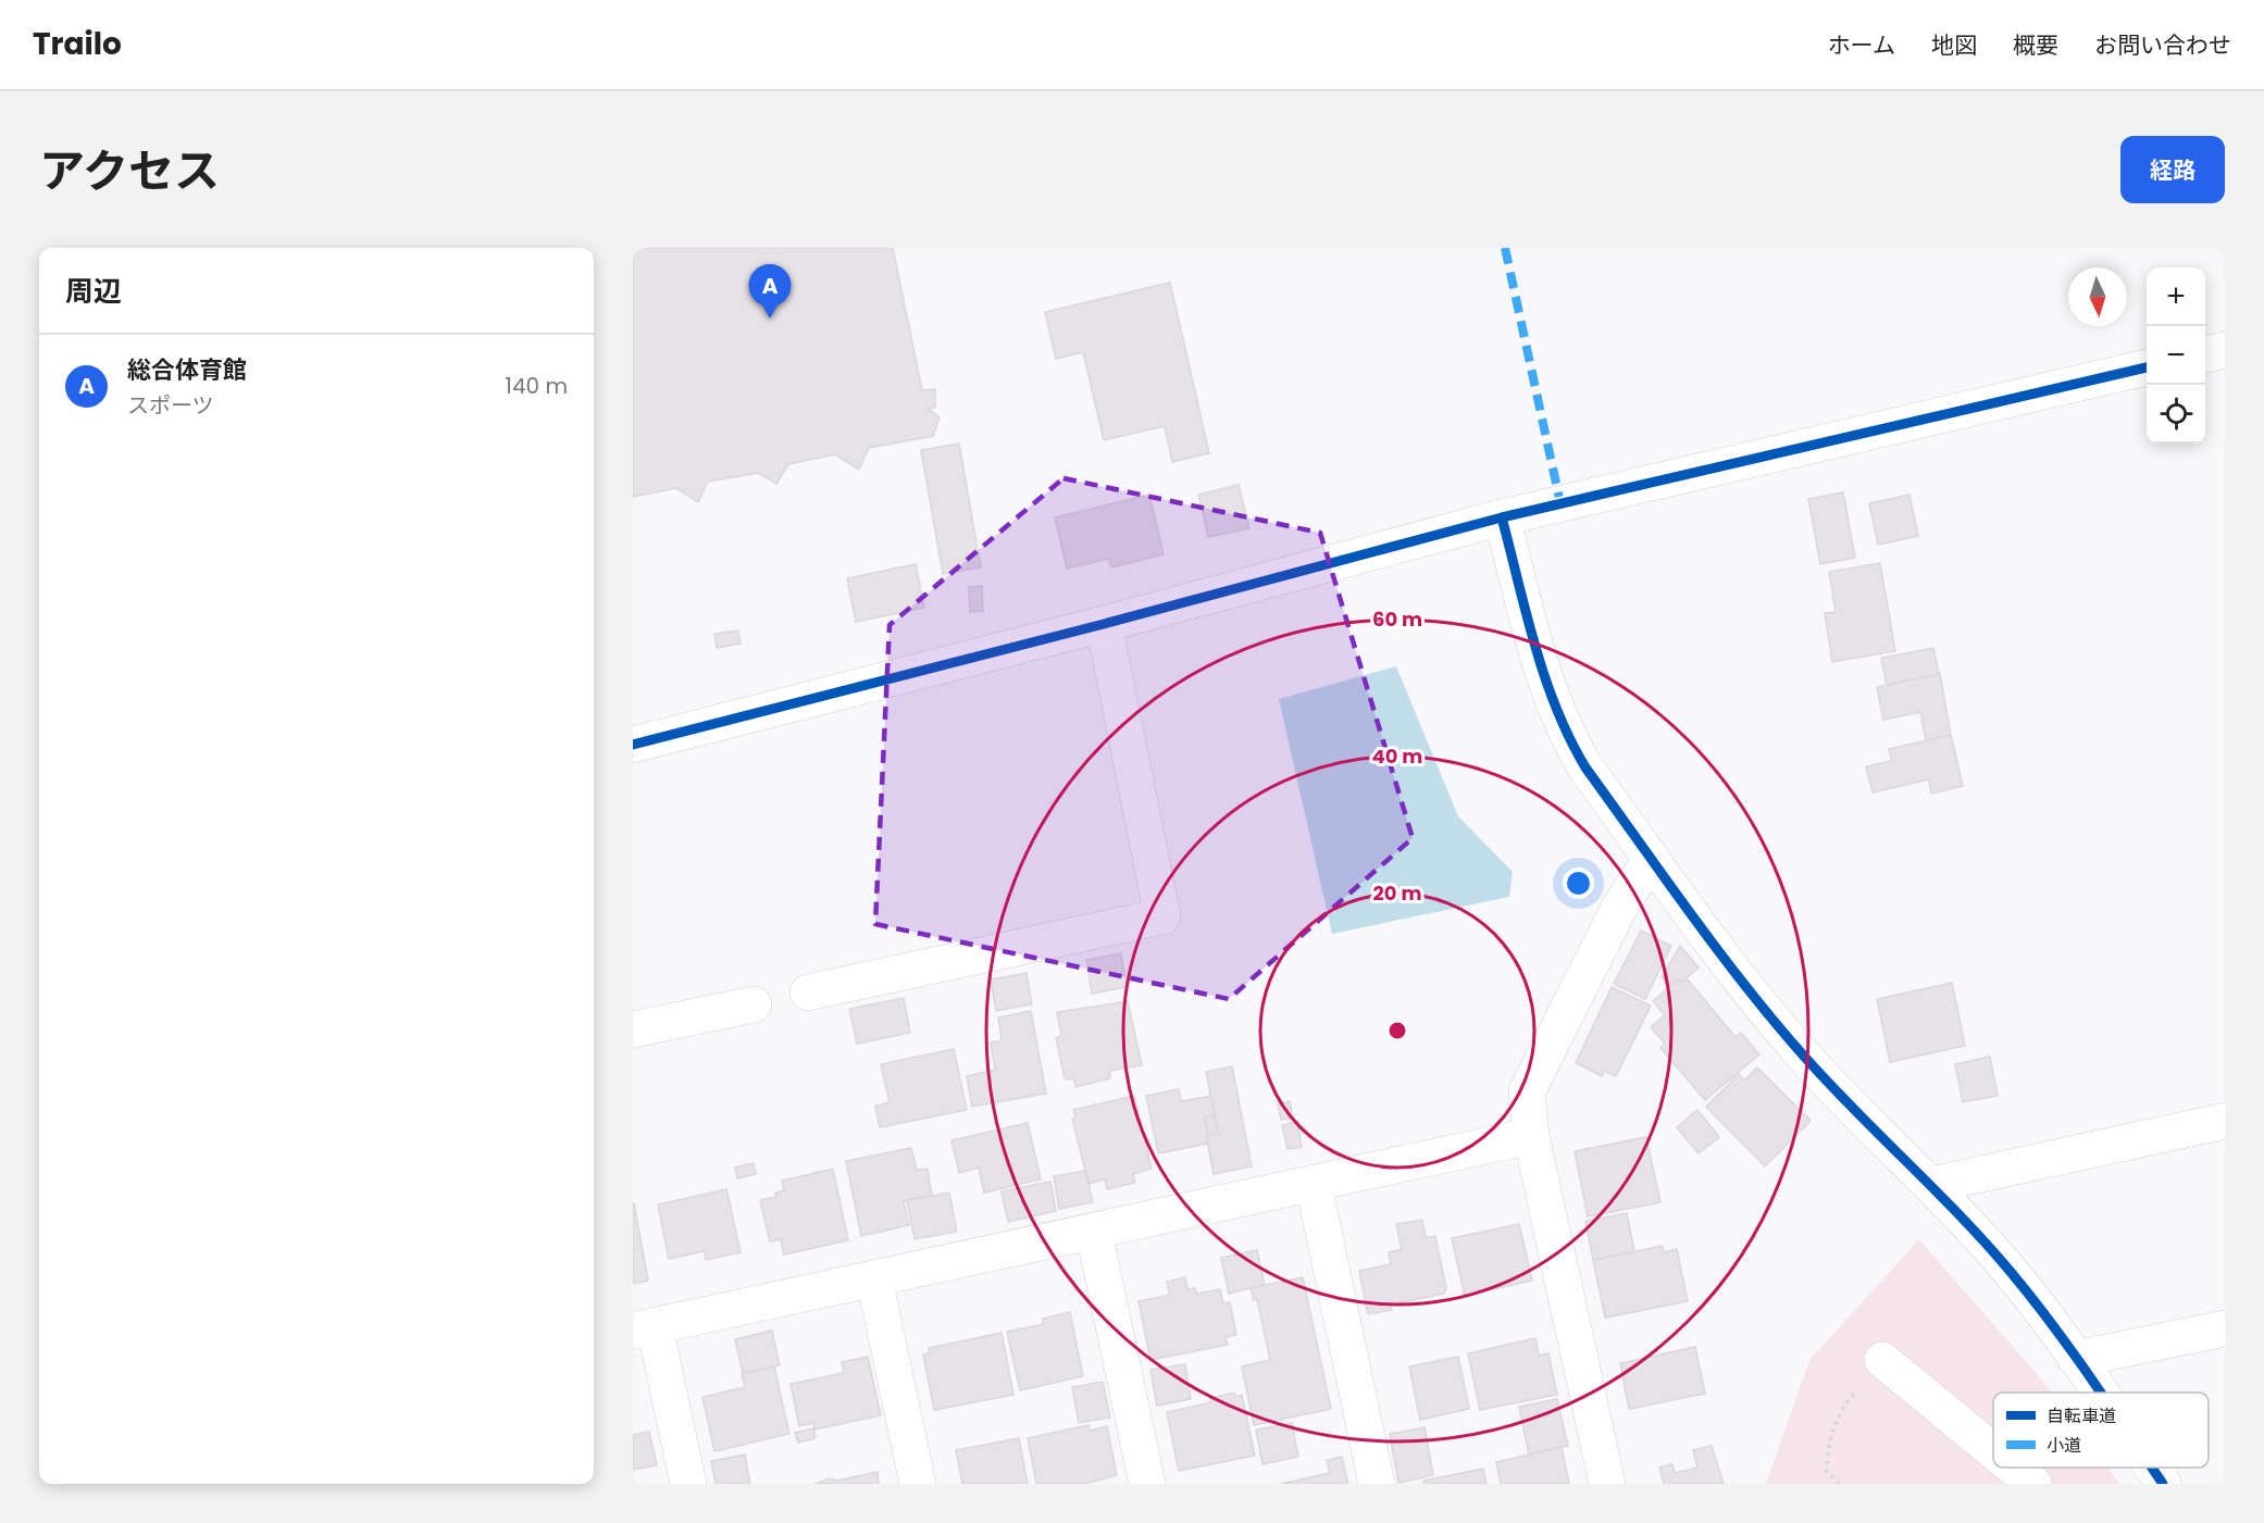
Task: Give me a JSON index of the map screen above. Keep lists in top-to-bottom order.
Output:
{
  "legend": ["自転車道", "小道"],
  "north": "bottom",
  "page": {
    "header": "Trailo",
    "nav": [
      "ホーム",
      "地図",
      "概要",
      "お問い合わせ"
    ],
    "title": "アクセス",
    "buttons": "経路",
    "heading": "周辺",
    "pins": "A",
    "map_buttons": ["+", "−"],
    "list": [
      {
        "mark": "A",
        "name": "総合体育館",
        "note": "スポーツ",
        "value": "140 m"
      }
    ]
  },
  "rings": ["60 m", "40 m", "20 m"]
}
